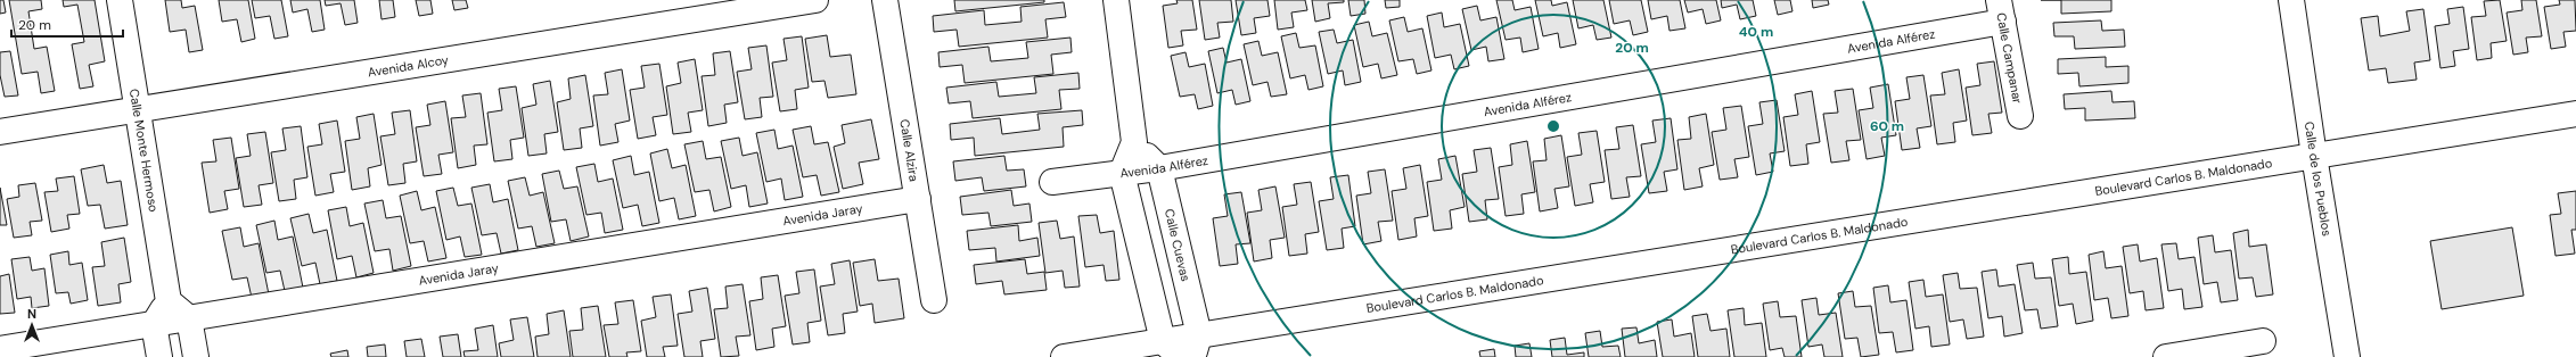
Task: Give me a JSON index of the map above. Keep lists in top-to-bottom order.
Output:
{
  "streets": {
    "street": [
      "Avenida Alférez",
      "Calle Campanar",
      "Avenida Alcoy",
      "Calle Monte Hermoso",
      "Calle Alzira",
      "Boulevard Carlos B. Maldonado",
      "Calle de los Pueblos",
      "Avenida Jaray",
      "Calle Cuevas"
    ]
  },
  "crossings": [
    ["Avenida Alférez", "Calle Campanar"],
    ["Avenida Alférez", "Calle Cuevas"],
    ["Avenida Alcoy", "Calle Monte Hermoso"],
    ["Calle Alzira", "Avenida Jaray"],
    ["Boulevard Carlos B. Maldonado", "Calle de los Pueblos"],
    ["Boulevard Carlos B. Maldonado", "Calle Cuevas"]
  ],
  "scale_bar": "20 m",
  "north": "top",
  "rings": ["40 m", "20 m", "60 m"]
}
